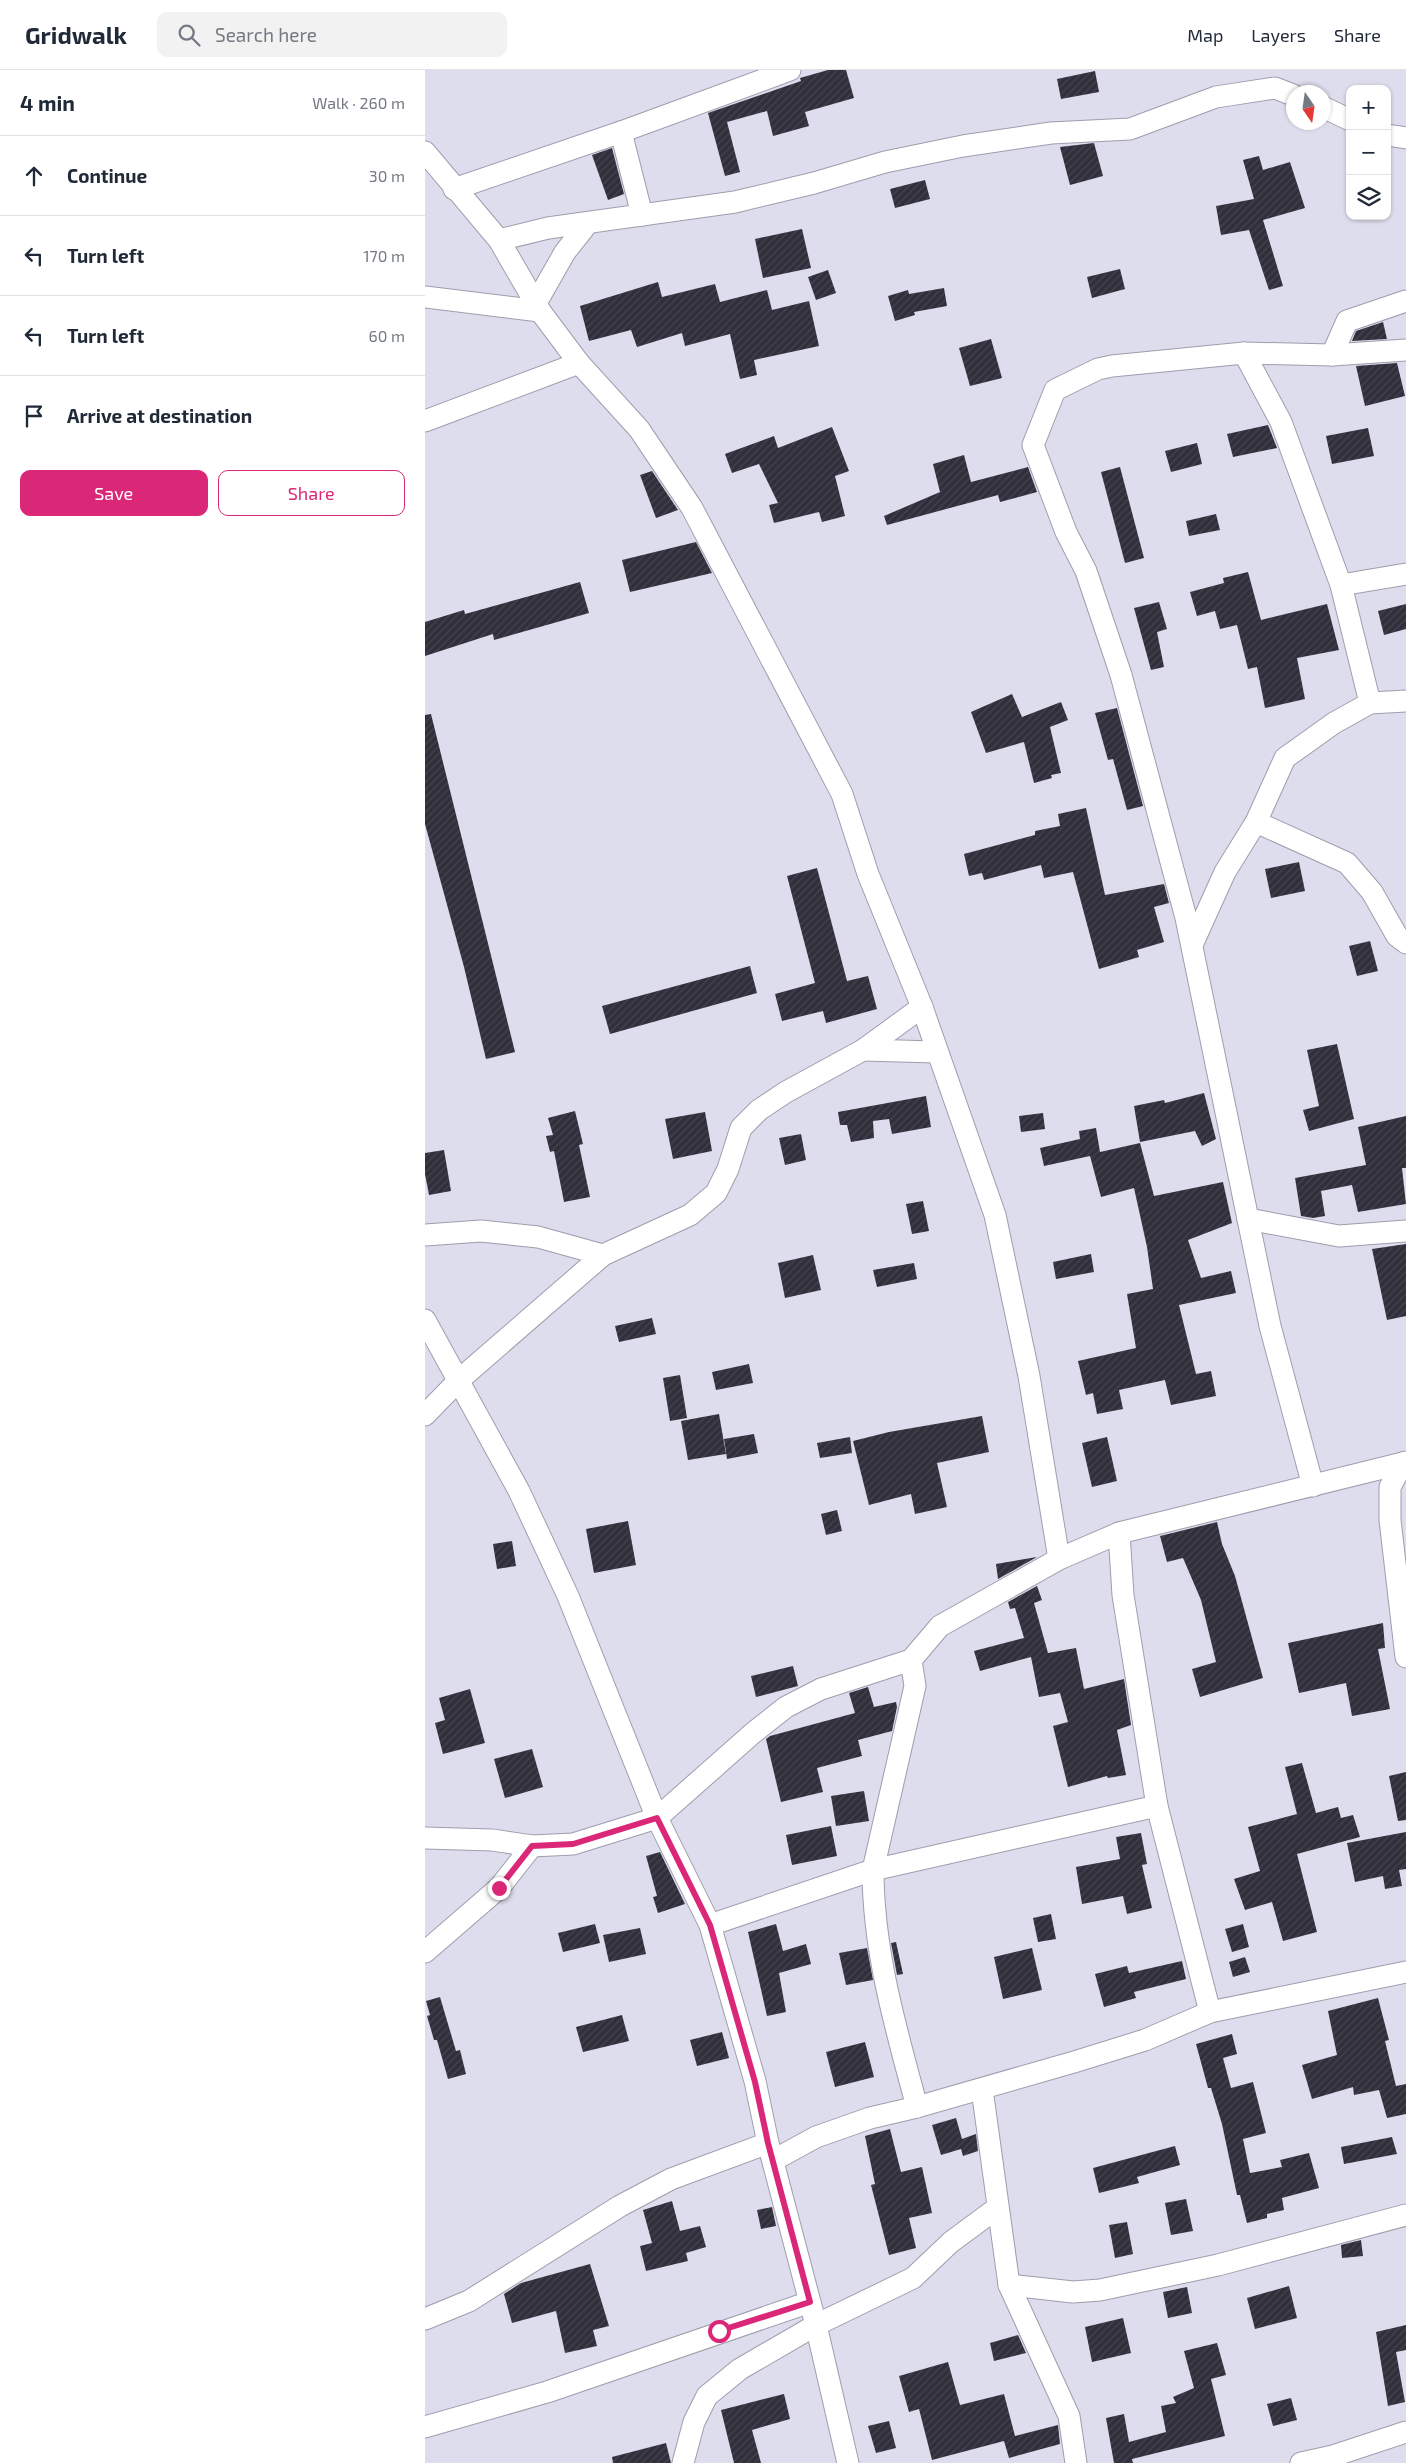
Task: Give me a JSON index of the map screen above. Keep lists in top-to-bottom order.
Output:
{
  "north": "bottom",
  "page": {
    "header": "Gridwalk",
    "search": "Search here",
    "nav": ["Map", "Layers", "Share"],
    "heading": ["4 min", "Walk · 260 m"],
    "map_buttons": ["+", "−"],
    "list": [
      ["Continue", "30 m"],
      ["Turn left", "170 m"],
      ["Turn left", "60 m"],
      "Arrive at destination"
    ],
    "buttons": ["Save", "Share"]
  }
}
